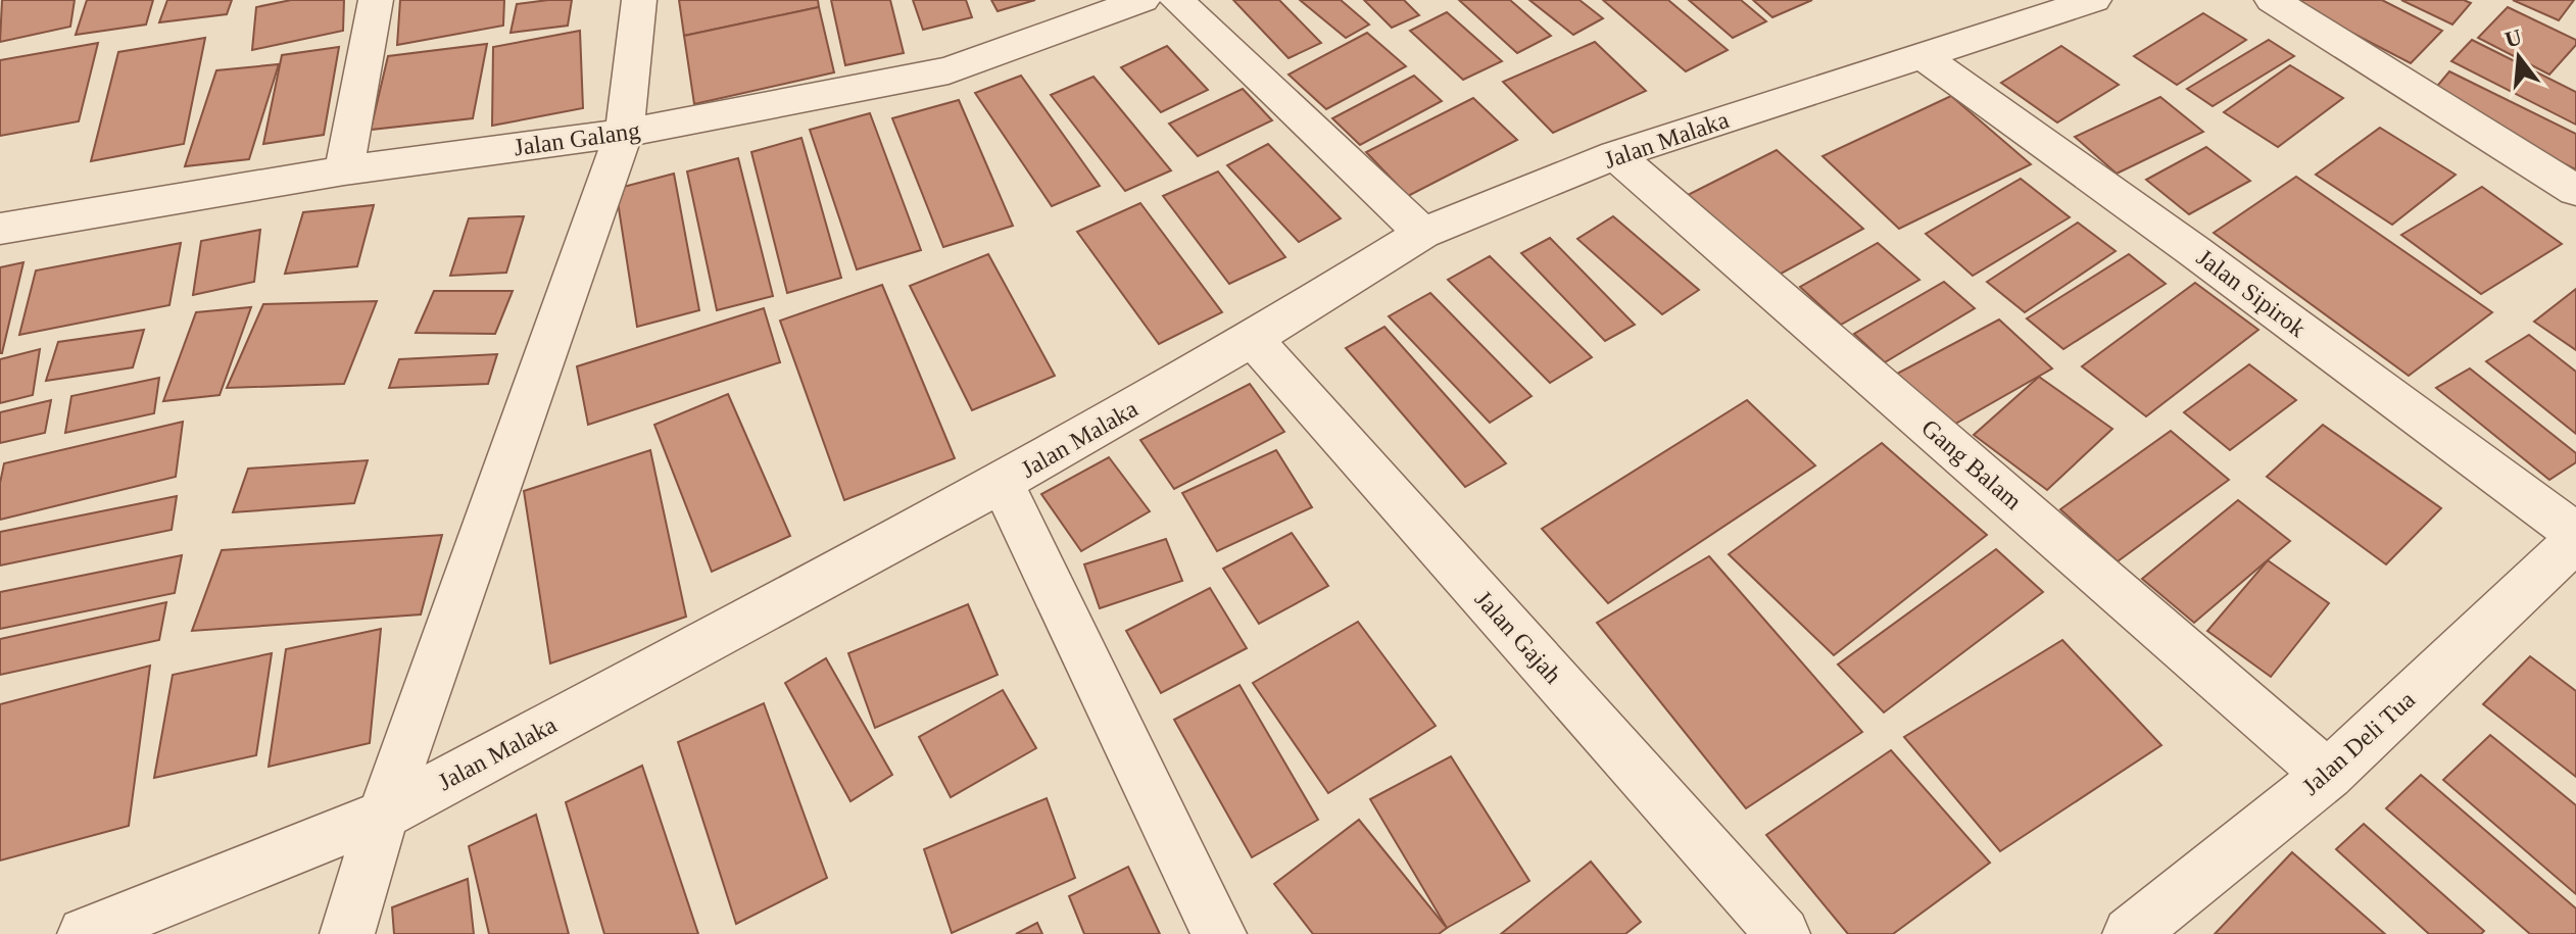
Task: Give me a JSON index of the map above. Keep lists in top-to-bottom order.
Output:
{
  "streets": {
    "street": [
      "Jalan Galang",
      "Jalan Malaka",
      "Jalan Sipirok",
      "Gang Balam",
      "Jalan Gajah",
      "Jalan Deli Tua"
    ]
  },
  "crossings": [
    ["Jalan Malaka", "Jalan Sipirok"],
    ["Jalan Malaka", "Gang Balam"],
    ["Jalan Malaka", "Jalan Gajah"],
    ["Jalan Sipirok", "Jalan Deli Tua"],
    ["Gang Balam", "Jalan Deli Tua"]
  ],
  "north": "top"
}
